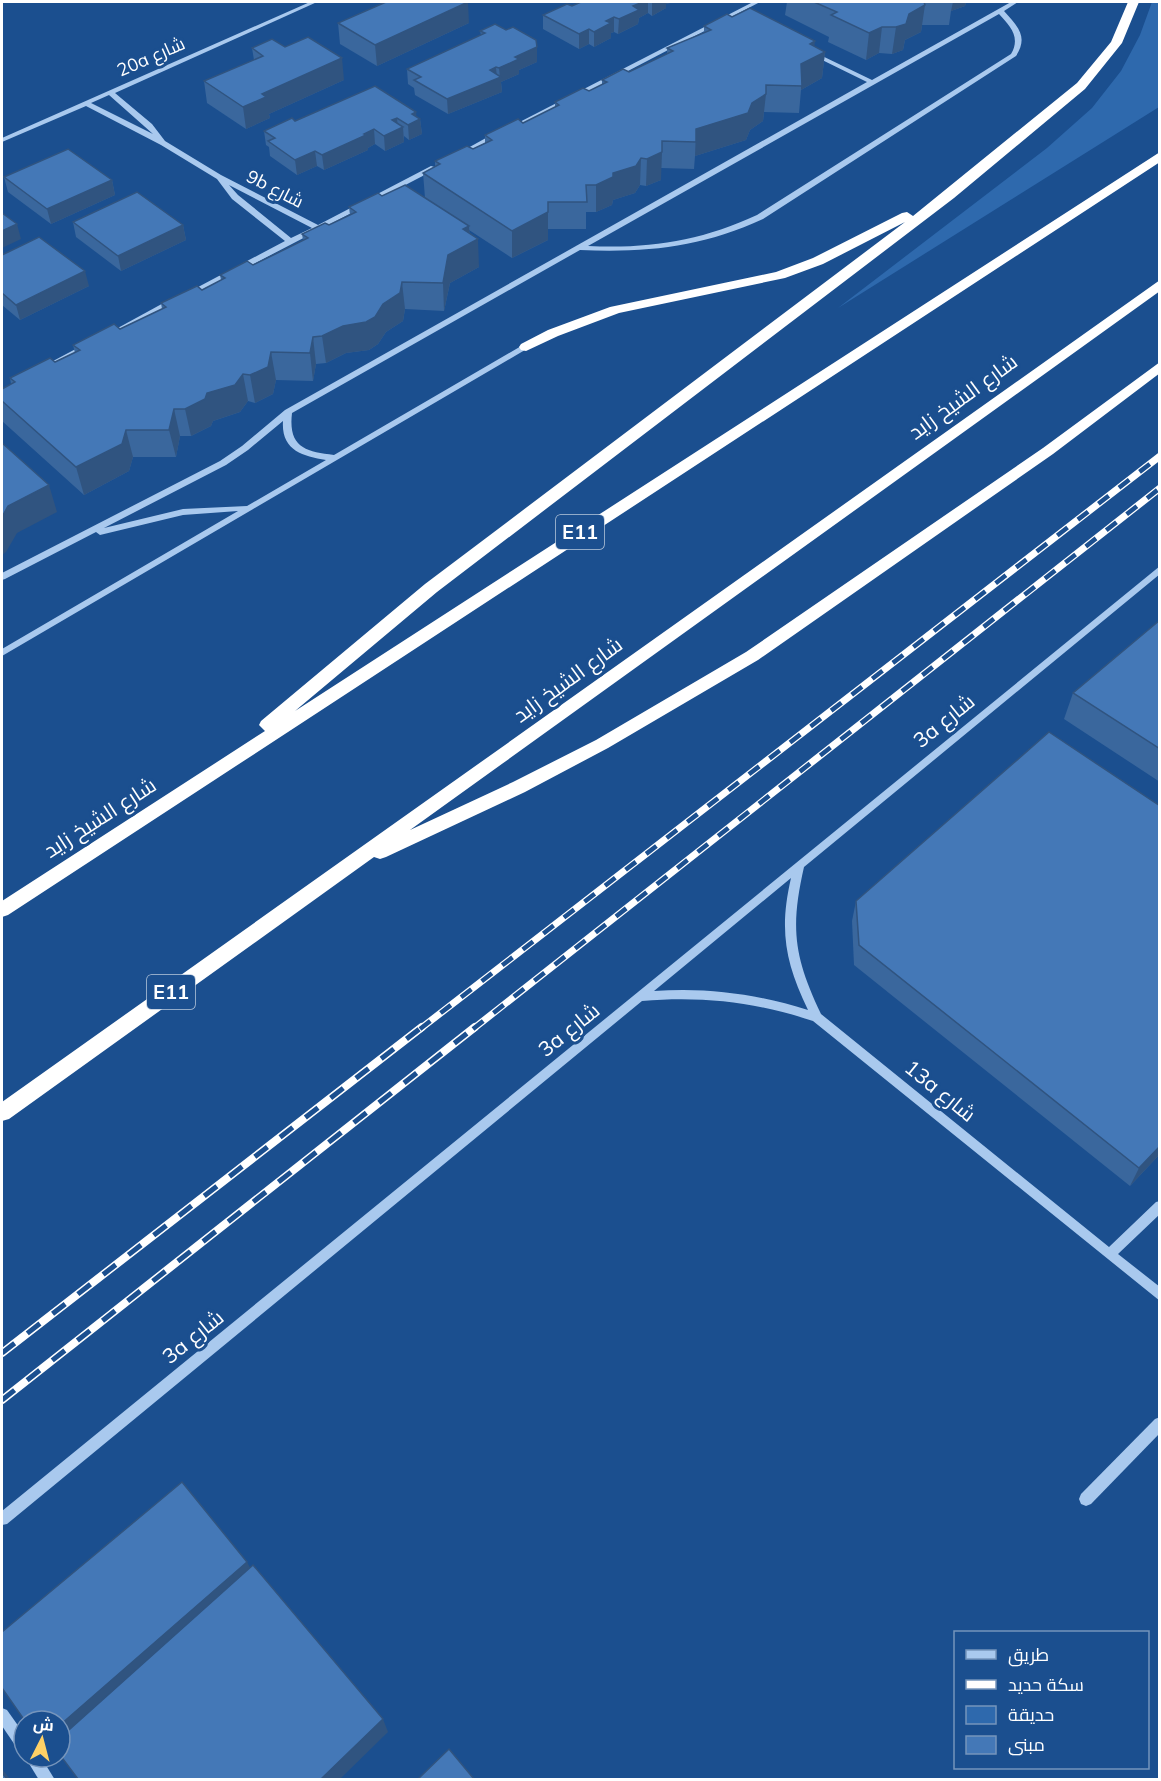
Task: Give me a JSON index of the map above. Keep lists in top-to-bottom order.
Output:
{
  "streets": {
    "highway": ["شارع الشيخ زايد", "E11"],
    "street": [
      "20a شارع",
      "9b شارع",
      "3a شارع",
      "13a شارع"
    ]
  },
  "crossings": [
    ["20a شارع", "9b شارع"],
    ["3a شارع", "13a شارع"]
  ],
  "legend": [
    "طريق",
    "سكة حديد",
    "حديقة",
    "مبنى"
  ],
  "north": "top"
}
